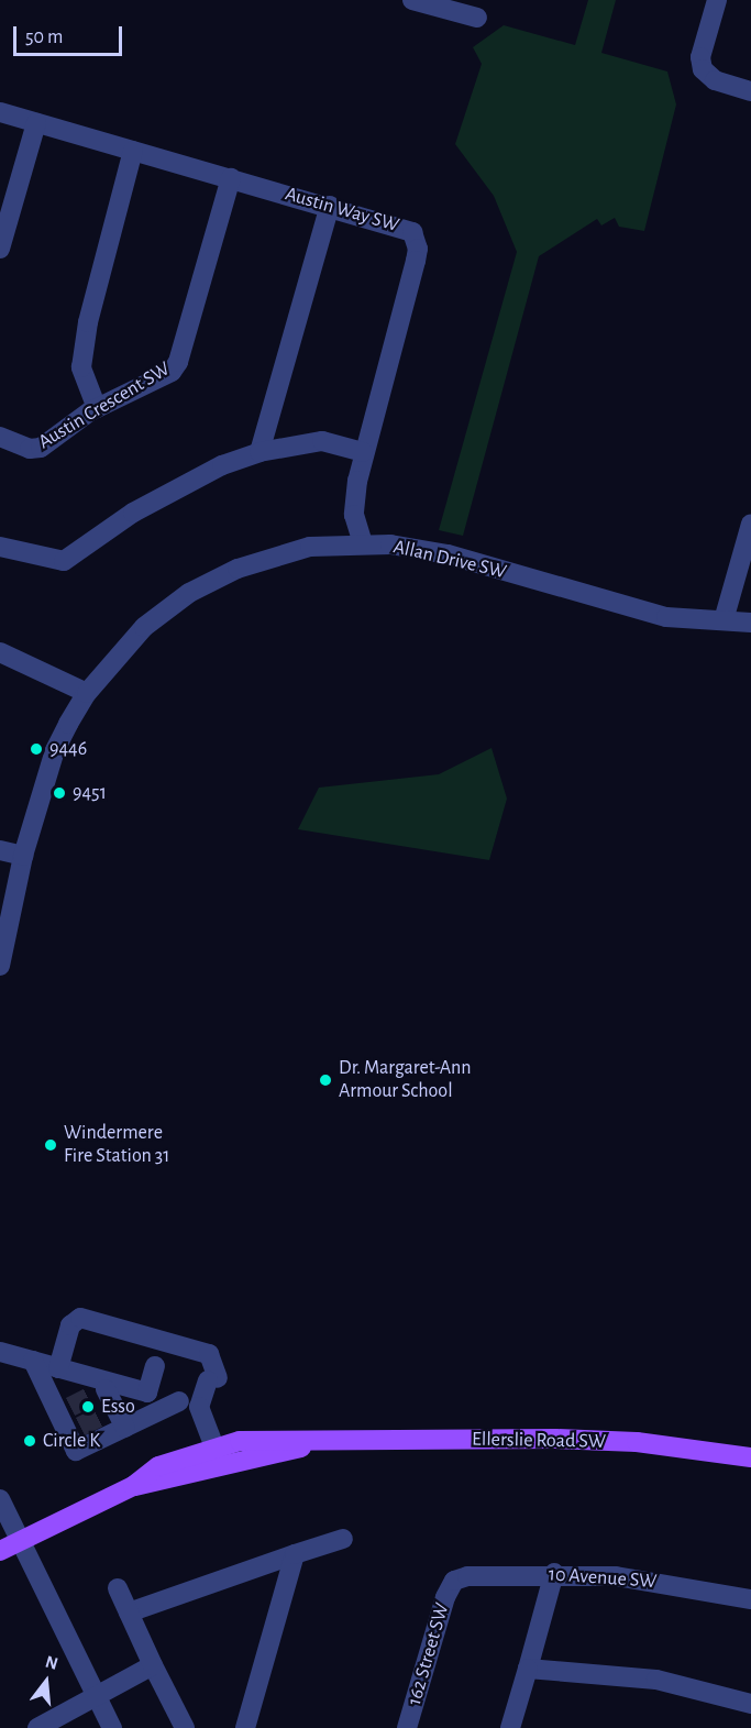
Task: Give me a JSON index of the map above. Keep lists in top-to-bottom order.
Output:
{
  "streets": {
    "main road": ["Ellerslie Road SW"],
    "street": [
      "Austin Way SW",
      "Austin Crescent SW",
      "Allan Drive SW",
      "10 Avenue SW",
      "162 Street SW"
    ]
  },
  "crossings": [
    ["Austin Way SW", "Austin Crescent SW"],
    ["Austin Way SW", "Allan Drive SW"],
    ["10 Avenue SW", "162 Street SW"]
  ],
  "places": [
    "9446",
    "9451",
    "Dr. Margaret-Ann Armour School",
    "Windermere Fire Station 31",
    "Esso",
    "Circle K"
  ],
  "scale_bar": "50 m",
  "north": "top"
}
